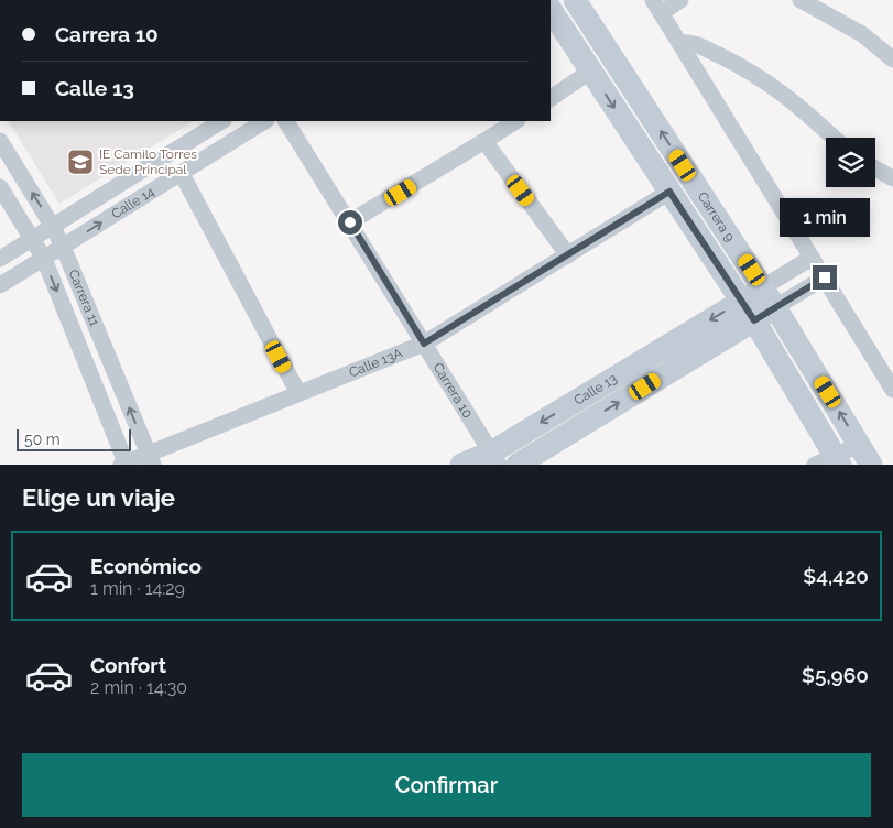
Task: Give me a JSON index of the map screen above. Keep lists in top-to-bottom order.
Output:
{
  "streets": {
    "street": [
      "Calle 14",
      "Carrera 9",
      "Carrera 11",
      "Calle 13A",
      "Calle 13",
      "Carrera 10"
    ]
  },
  "crossings": [
    ["Calle 14", "Carrera 11"],
    ["Carrera 9", "Calle 13A"],
    ["Carrera 9", "Calle 13"],
    ["Carrera 11", "Calle 13A"],
    ["Calle 13A", "Carrera 10"],
    ["Calle 13", "Carrera 10"]
  ],
  "places": {
    "school or university": ["IE Camilo Torres Sede Principal"]
  },
  "scale_bar": "50 m",
  "page": {
    "banner": ["Carrera 10", "Calle 13"],
    "bubble": "1 min",
    "scale": "50 m",
    "heading": "Elige un viaje",
    "list": [
      {
        "name": "Económico",
        "note": "1 min · 14:29",
        "value": "$4,420"
      },
      {
        "name": "Confort",
        "note": "2 min · 14:30",
        "value": "$5,960"
      }
    ],
    "buttons": "Confirmar"
  }
}
